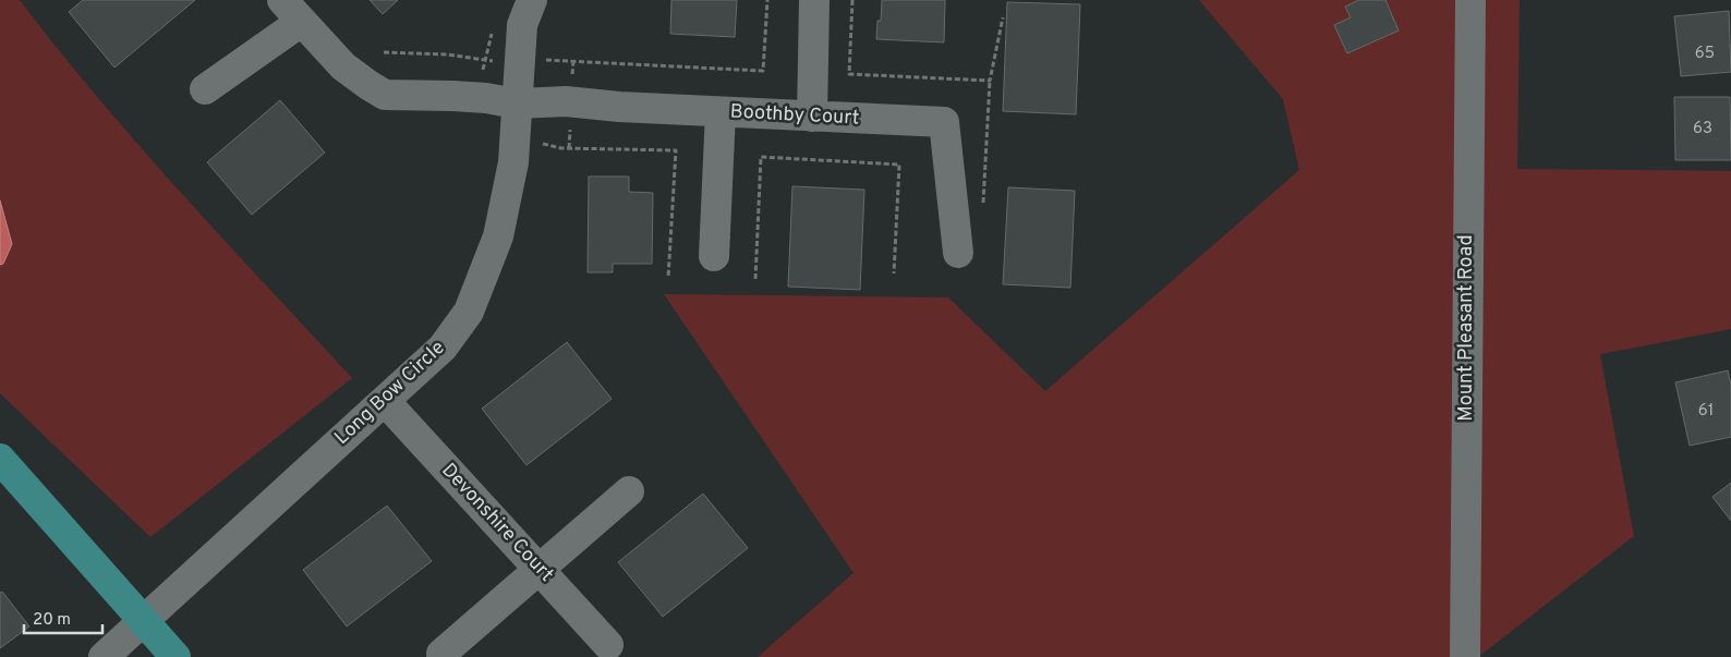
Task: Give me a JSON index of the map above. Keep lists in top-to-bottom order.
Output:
{
  "streets": {
    "street": [
      "Boothby Court",
      "Mount Pleasant Road",
      "Long Bow Circle",
      "Devonshire Court"
    ]
  },
  "crossings": [
    ["Boothby Court", "Long Bow Circle"],
    ["Long Bow Circle", "Devonshire Court"]
  ],
  "house_numbers": ["65", "63", "61"],
  "scale_bar": "20 m"
}
